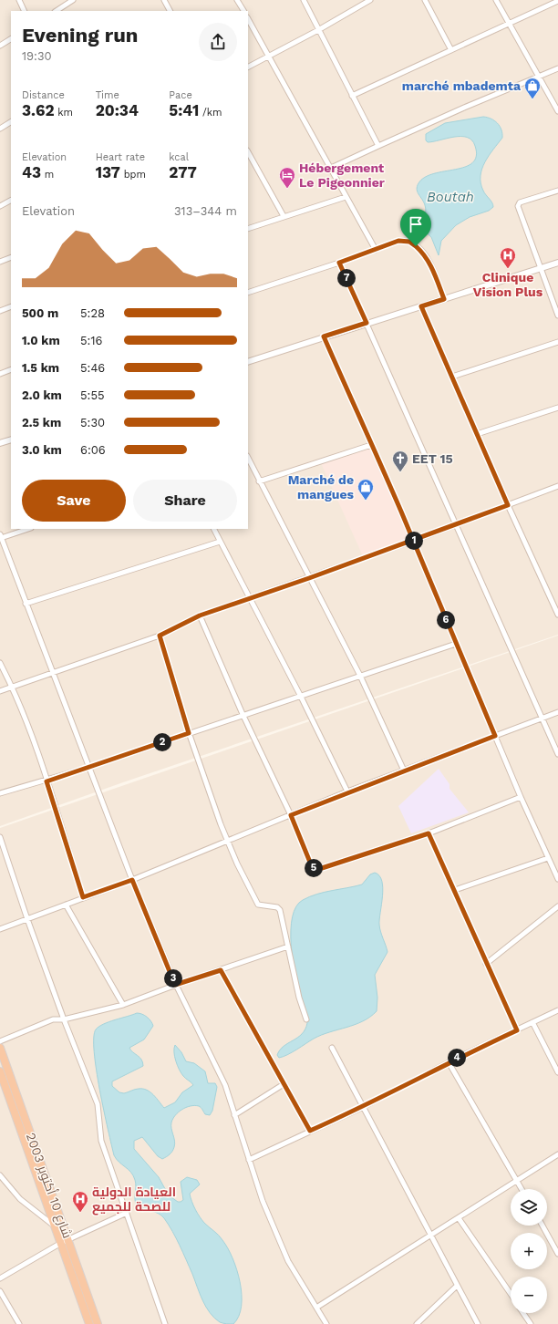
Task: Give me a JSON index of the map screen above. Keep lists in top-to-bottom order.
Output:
{
  "streets": {
    "highway": ["شارع 10 أكتوبر 2003"]
  },
  "water": ["Boutah"],
  "places": {
    "shop": ["marché mbademta", "Marché de mangues"],
    "hotel": ["Hébergement Le Pigeonnier"],
    "hospital": ["Clinique Vision Plus", "العيادة الدولية للصحة للجميع"],
    "church": ["EET 15"]
  },
  "page": {
    "heading": ["Evening run", "19:30"],
    "stats": [
      ["Distance", "3.62 km"],
      ["Time", "20:34"],
      ["Pace", "5:41 /km"],
      ["Elevation", "43 m"],
      ["Heart rate", "137 bpm"],
      ["kcal", "277"]
    ],
    "chart": ["Elevation", "313–344 m"],
    "pins": [
      "7",
      "1",
      "6",
      "2",
      "5",
      "3",
      "4"
    ],
    "list": [
      {
        "name": "500 m",
        "note": "5:28"
      },
      {
        "name": "1.0 km",
        "note": "5:16"
      },
      {
        "name": "1.5 km",
        "note": "5:46"
      },
      {
        "name": "2.0 km",
        "note": "5:55"
      },
      {
        "name": "2.5 km",
        "note": "5:30"
      },
      {
        "name": "3.0 km",
        "note": "6:06"
      }
    ],
    "buttons": ["Save", "Share"],
    "map_buttons": ["+", "−"]
  }
}
